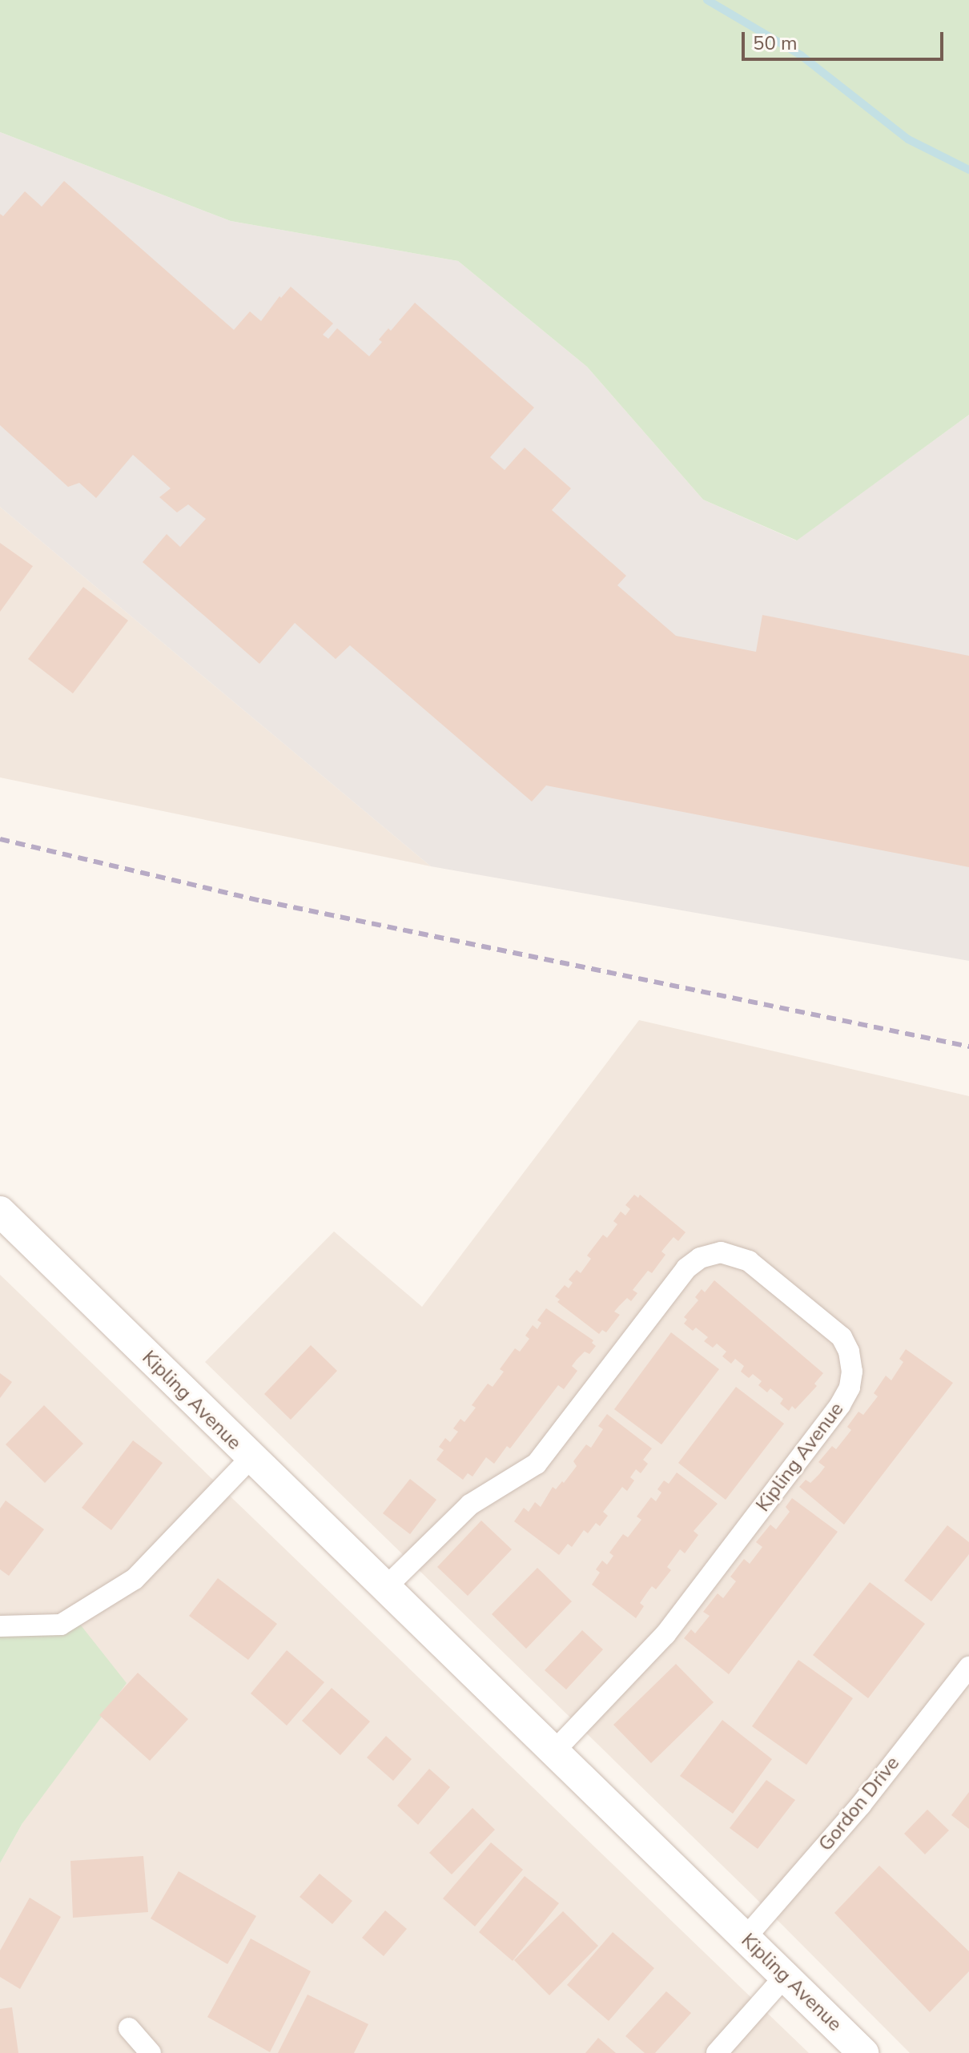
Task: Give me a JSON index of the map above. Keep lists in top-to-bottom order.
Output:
{
  "streets": {
    "street": ["Kipling Avenue", "Gordon Drive"]
  },
  "crossings": [
    ["Kipling Avenue", "Gordon Drive"]
  ],
  "scale_bar": "50 m"
}
